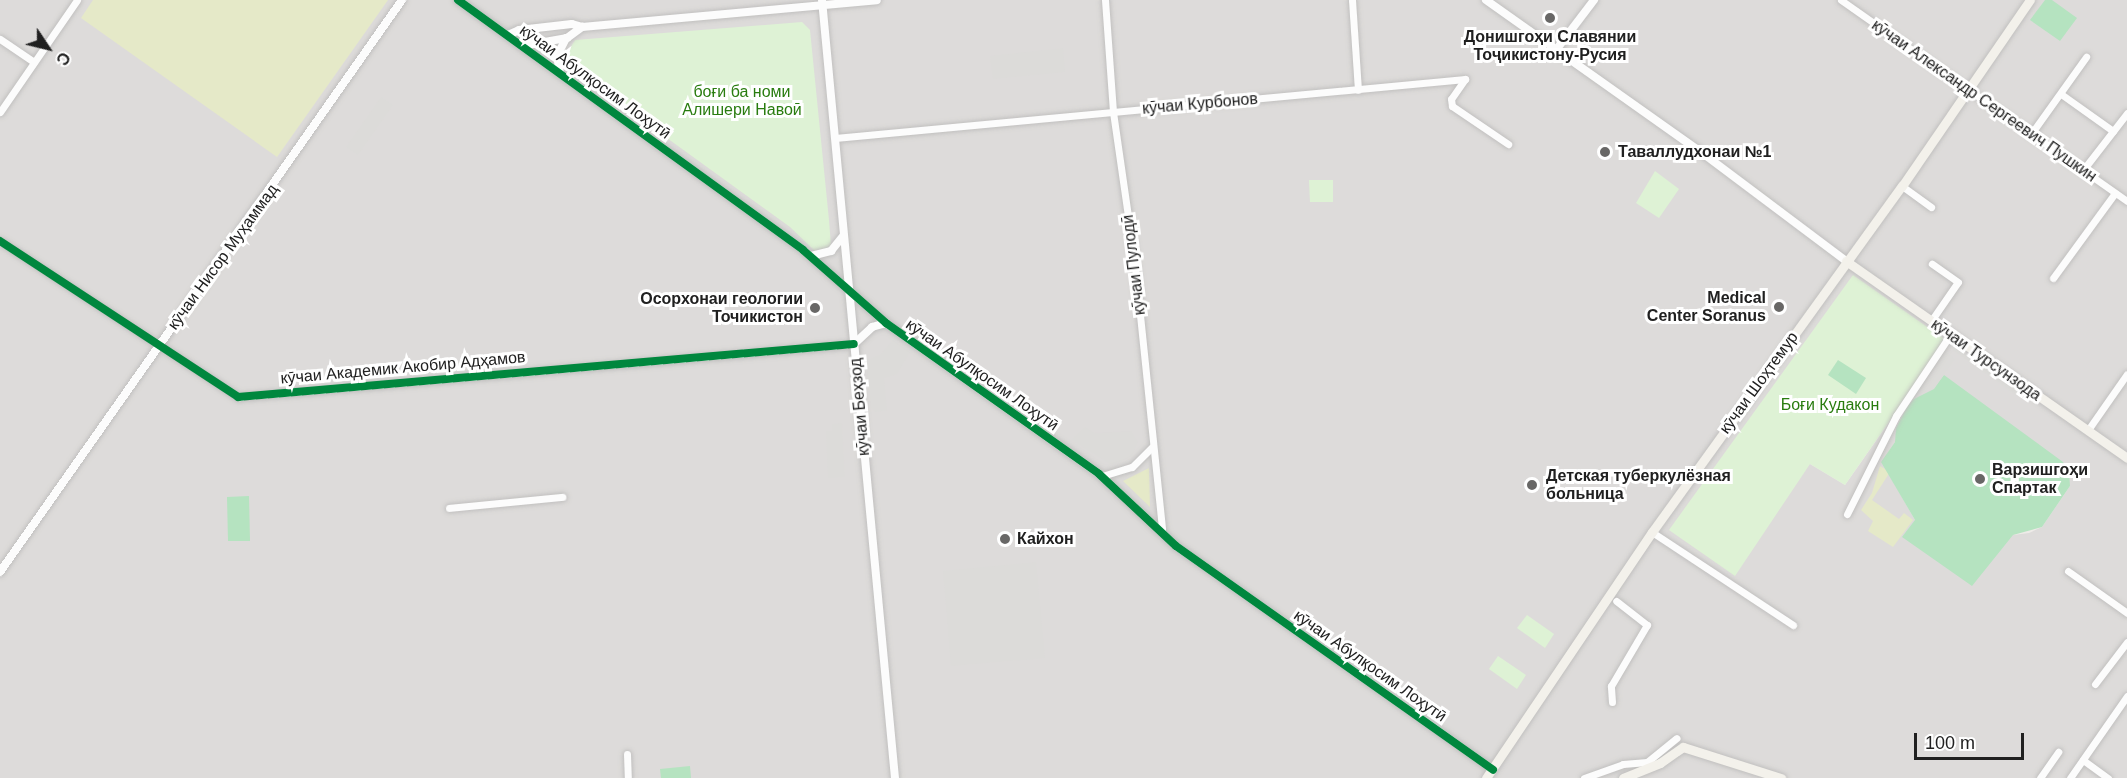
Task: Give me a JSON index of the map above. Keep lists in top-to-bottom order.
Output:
{
  "streets": {
    "main road": ["кӯчаи Турсунзода", "кӯчаи Шоҳтемур"],
    "street": [
      "кӯчаи Абулқосим Лоҳутӣ",
      "кӯчаи Александр Сергеевич Пушкин",
      "кӯчаи Курбонов",
      "кӯчаи Нисор Муҳаммад",
      "кӯчаи Пулодӣ",
      "кӯчаи Академик Акобир Адҳамов",
      "кӯчаи Беҳзод"
    ]
  },
  "crossings": [
    ["кӯчаи Абулқосим Лоҳутӣ", "кӯчаи Пулодӣ"],
    ["кӯчаи Абулқосим Лоҳутӣ", "кӯчаи Шоҳтемур"],
    ["кӯчаи Абулқосим Лоҳутӣ", "кӯчаи Беҳзод"],
    ["кӯчаи Александр Сергеевич Пушкин", "кӯчаи Шоҳтемур"],
    ["кӯчаи Курбонов", "кӯчаи Пулодӣ"],
    ["кӯчаи Курбонов", "кӯчаи Беҳзод"],
    ["кӯчаи Нисор Муҳаммад", "кӯчаи Академик Акобир Адҳамов"],
    ["кӯчаи Турсунзода", "кӯчаи Шоҳтемур"],
    ["кӯчаи Академик Акобир Адҳамов", "кӯчаи Беҳзод"]
  ],
  "parks": ["боғи ба номи Алишери Навоӣ", "Боғи Кудакон"],
  "places": [
    "Донишгоҳи Славянии Тоҷикистону-Русия",
    "Таваллудхонаи №1",
    "Medical Center Soranus",
    "Осорхонаи геологии Точикистон",
    "Варзишгоҳи Спартак",
    "Детская туберкулёзная больница",
    "Кайхон"
  ],
  "scale_bar": "100 m",
  "north": "bottom right"
}
